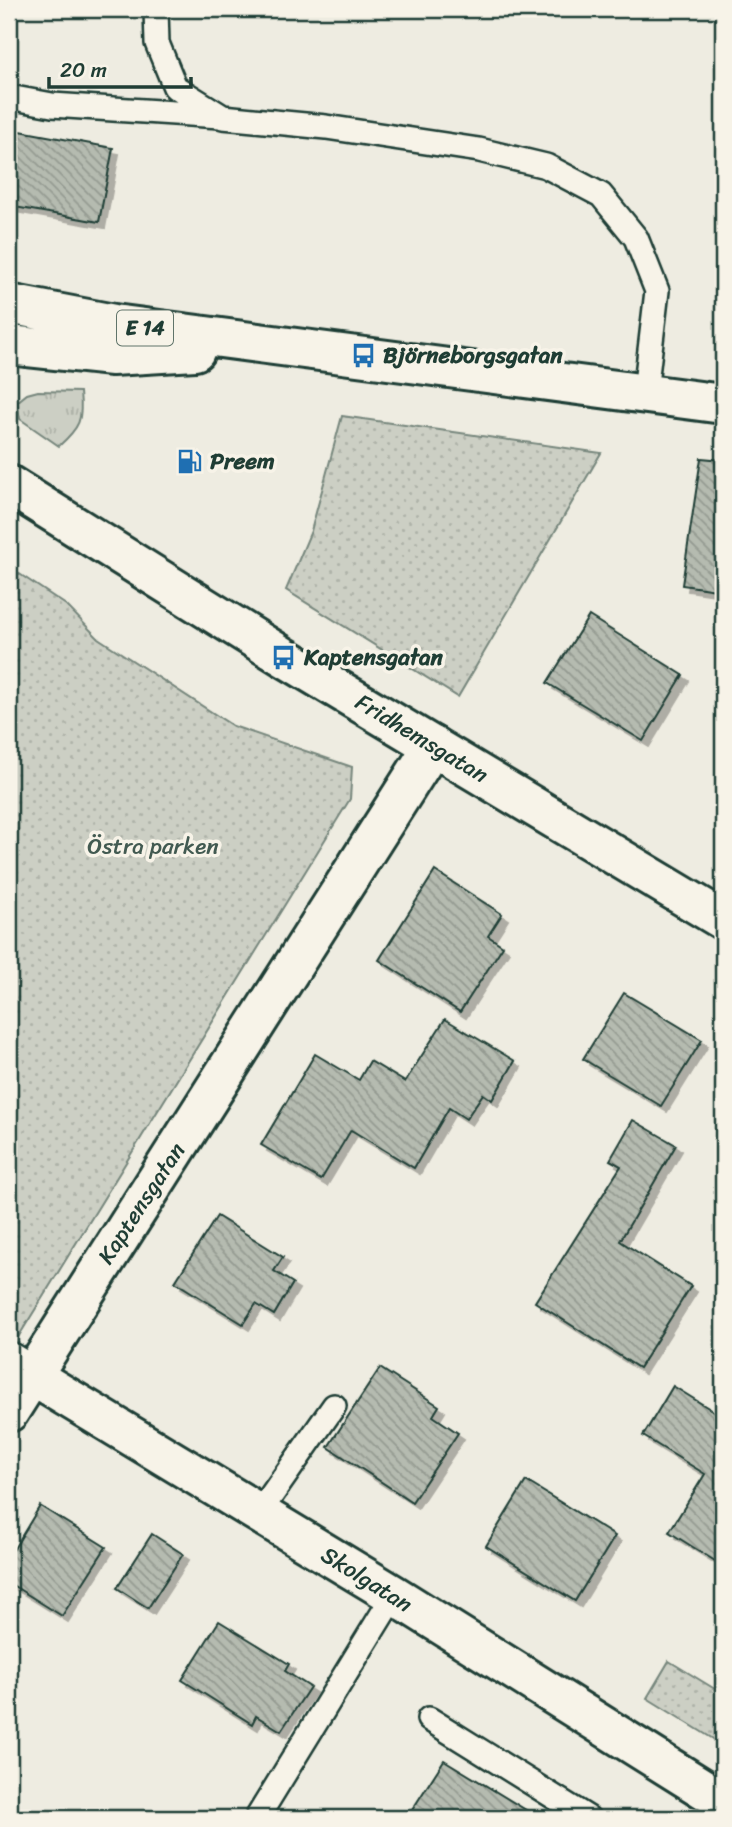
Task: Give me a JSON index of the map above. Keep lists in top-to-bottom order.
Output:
{
  "streets": {
    "main road": [
      "E 14",
      "Fridhemsgatan",
      "Kaptensgatan",
      "Skolgatan"
    ]
  },
  "crossings": [
    ["Fridhemsgatan", "Kaptensgatan"],
    ["Kaptensgatan", "Skolgatan"]
  ],
  "parks": ["Östra parken"],
  "places": {
    "bus stop": ["Björneborgsgatan", "Kaptensgatan"],
    "fuel station": ["Preem"]
  },
  "scale_bar": "20 m"
}
